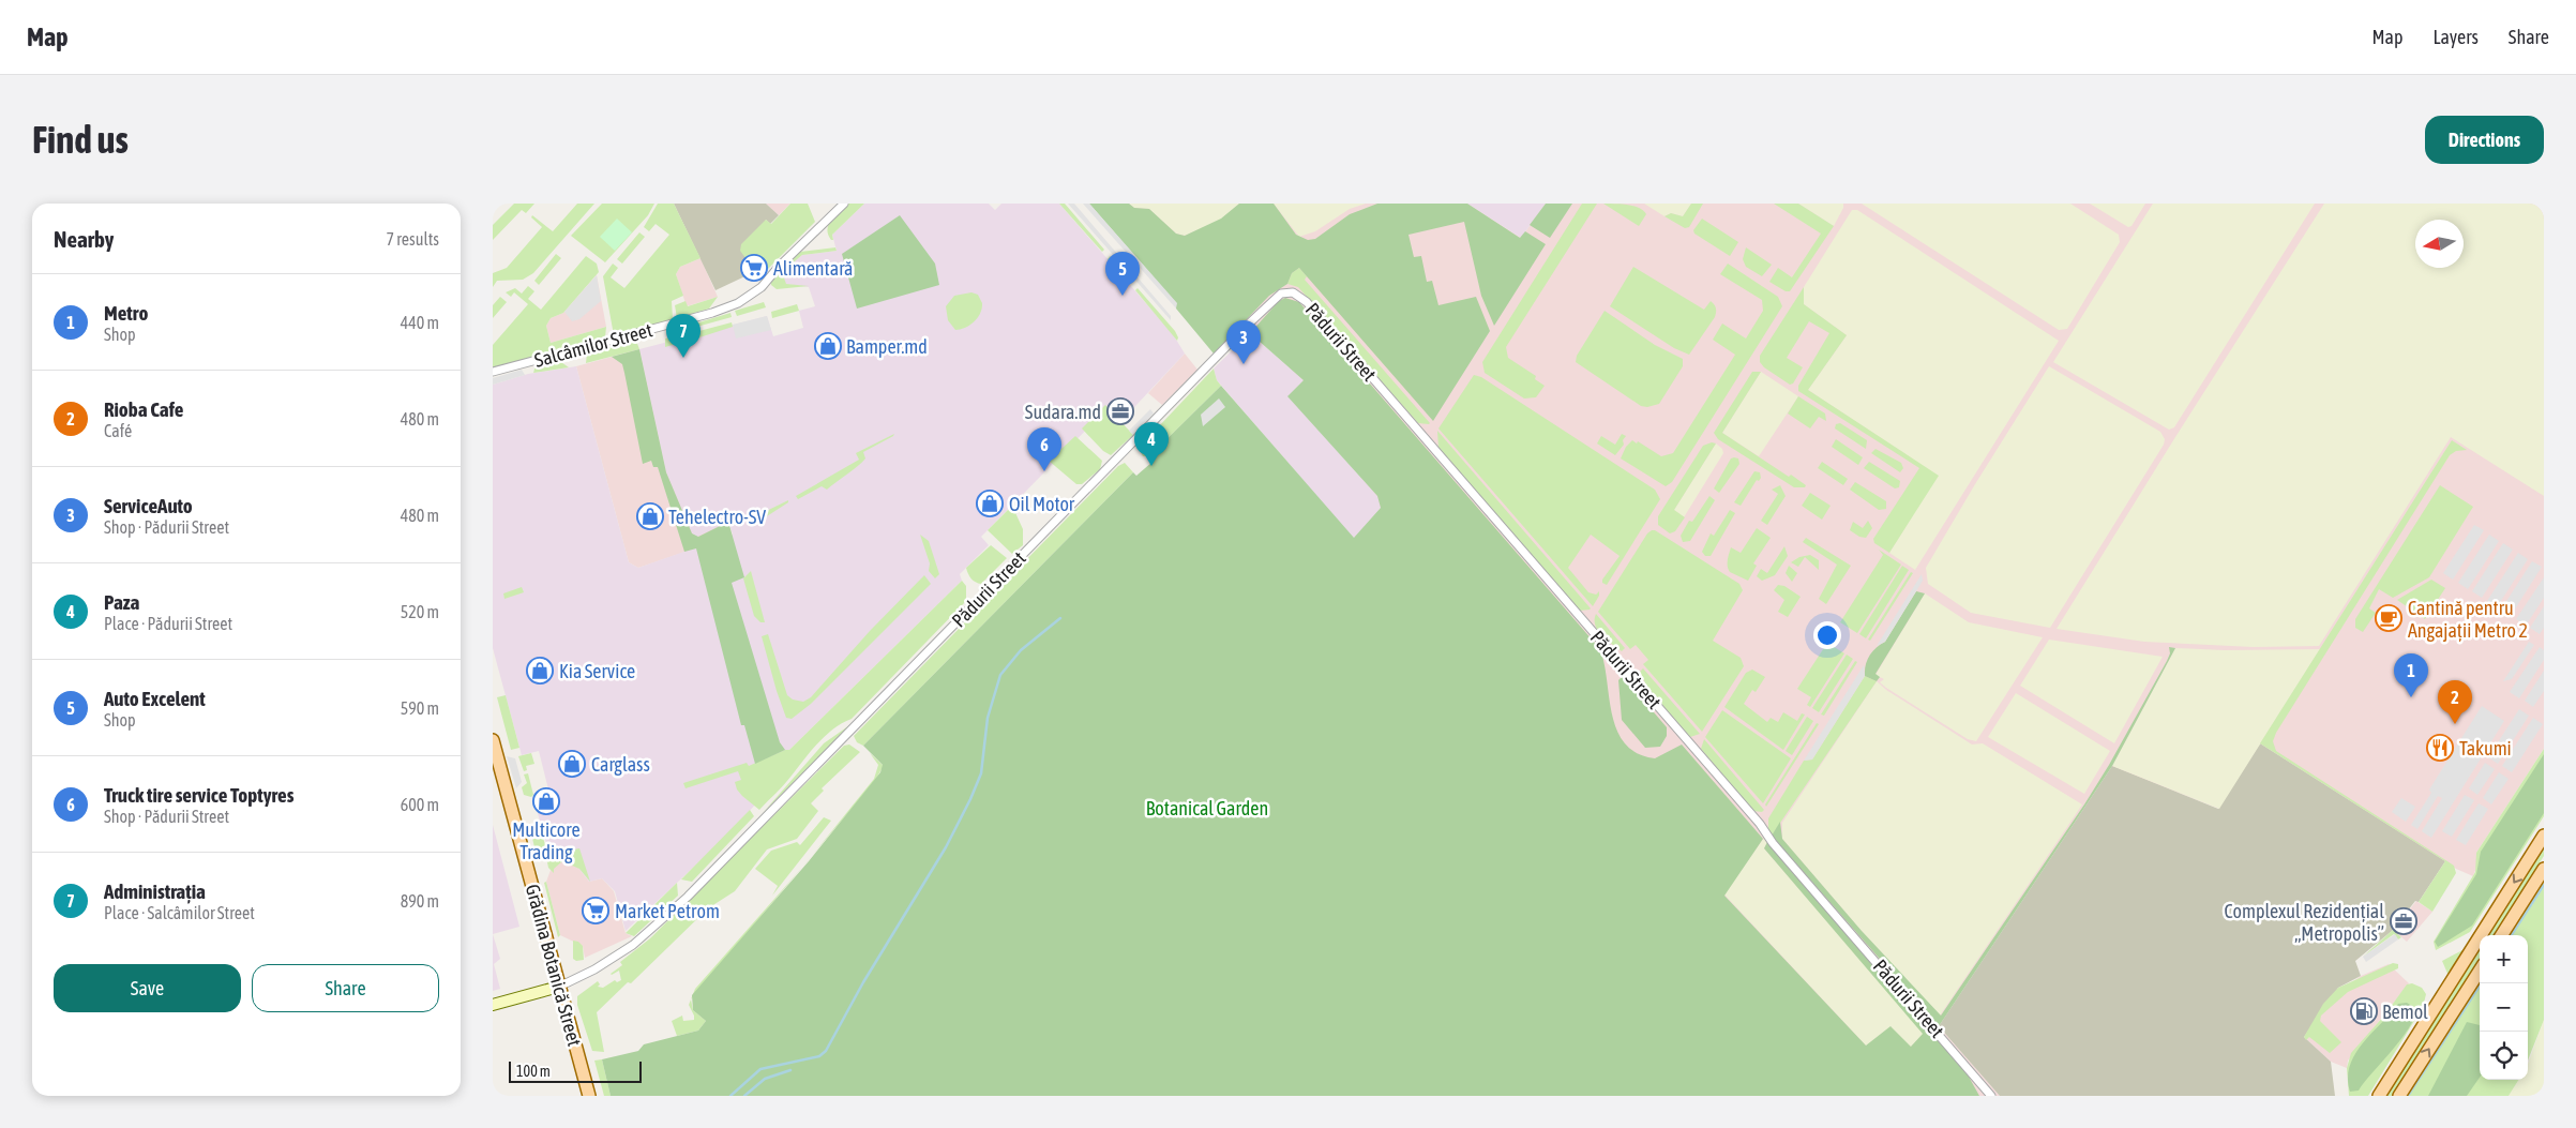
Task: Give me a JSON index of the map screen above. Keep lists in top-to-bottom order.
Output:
{
  "streets": {
    "main road": ["Pădurii Street", "Grădina Botanică Street"],
    "street": ["Salcâmilor Street"]
  },
  "crossings": [
    ["Pădurii Street", "Grădina Botanică Street"]
  ],
  "parks": ["Botanical Garden"],
  "places": {
    "supermarket": ["Alimentară", "Market Petrom"],
    "shop": [
      "Bamper.md",
      "Oil Motor",
      "Tehelectro-SV",
      "Kia Service",
      "Carglass",
      "Multicore Trading"
    ],
    "office": ["Sudara.md", "Complexul Rezidențial „Metropolis”"],
    "cafe": ["Cantină pentru Angajații Metro 2"],
    "restaurant": ["Takumi"],
    "fuel station": ["Bemol"]
  },
  "scale_bar": "100 m",
  "north": "left",
  "page": {
    "header": "Map",
    "nav": ["Map", "Layers", "Share"],
    "buttons": [
      "Directions",
      ["Save", "Share"]
    ],
    "title": "Find us",
    "heading": ["Nearby", "7 results"],
    "pins": [
      "5",
      "7",
      "3",
      "4",
      "6",
      "1",
      "2"
    ],
    "list": [
      {
        "mark": "1",
        "name": "Metro",
        "note": "Shop",
        "value": "440 m"
      },
      {
        "mark": "2",
        "name": "Rioba Cafe",
        "note": "Café",
        "value": "480 m"
      },
      {
        "mark": "3",
        "name": "ServiceAuto",
        "note": "Shop · Pădurii Street",
        "value": "480 m"
      },
      {
        "mark": "4",
        "name": "Paza",
        "note": "Place · Pădurii Street",
        "value": "520 m"
      },
      {
        "mark": "5",
        "name": "Auto Excelent",
        "note": "Shop",
        "value": "590 m"
      },
      {
        "mark": "6",
        "name": "Truck tire service Toptyres",
        "note": "Shop · Pădurii Street",
        "value": "600 m"
      },
      {
        "mark": "7",
        "name": "Administrația",
        "note": "Place · Salcâmilor Street",
        "value": "890 m"
      }
    ],
    "map_buttons": ["+", "−"],
    "scale": "100 m"
  }
}
